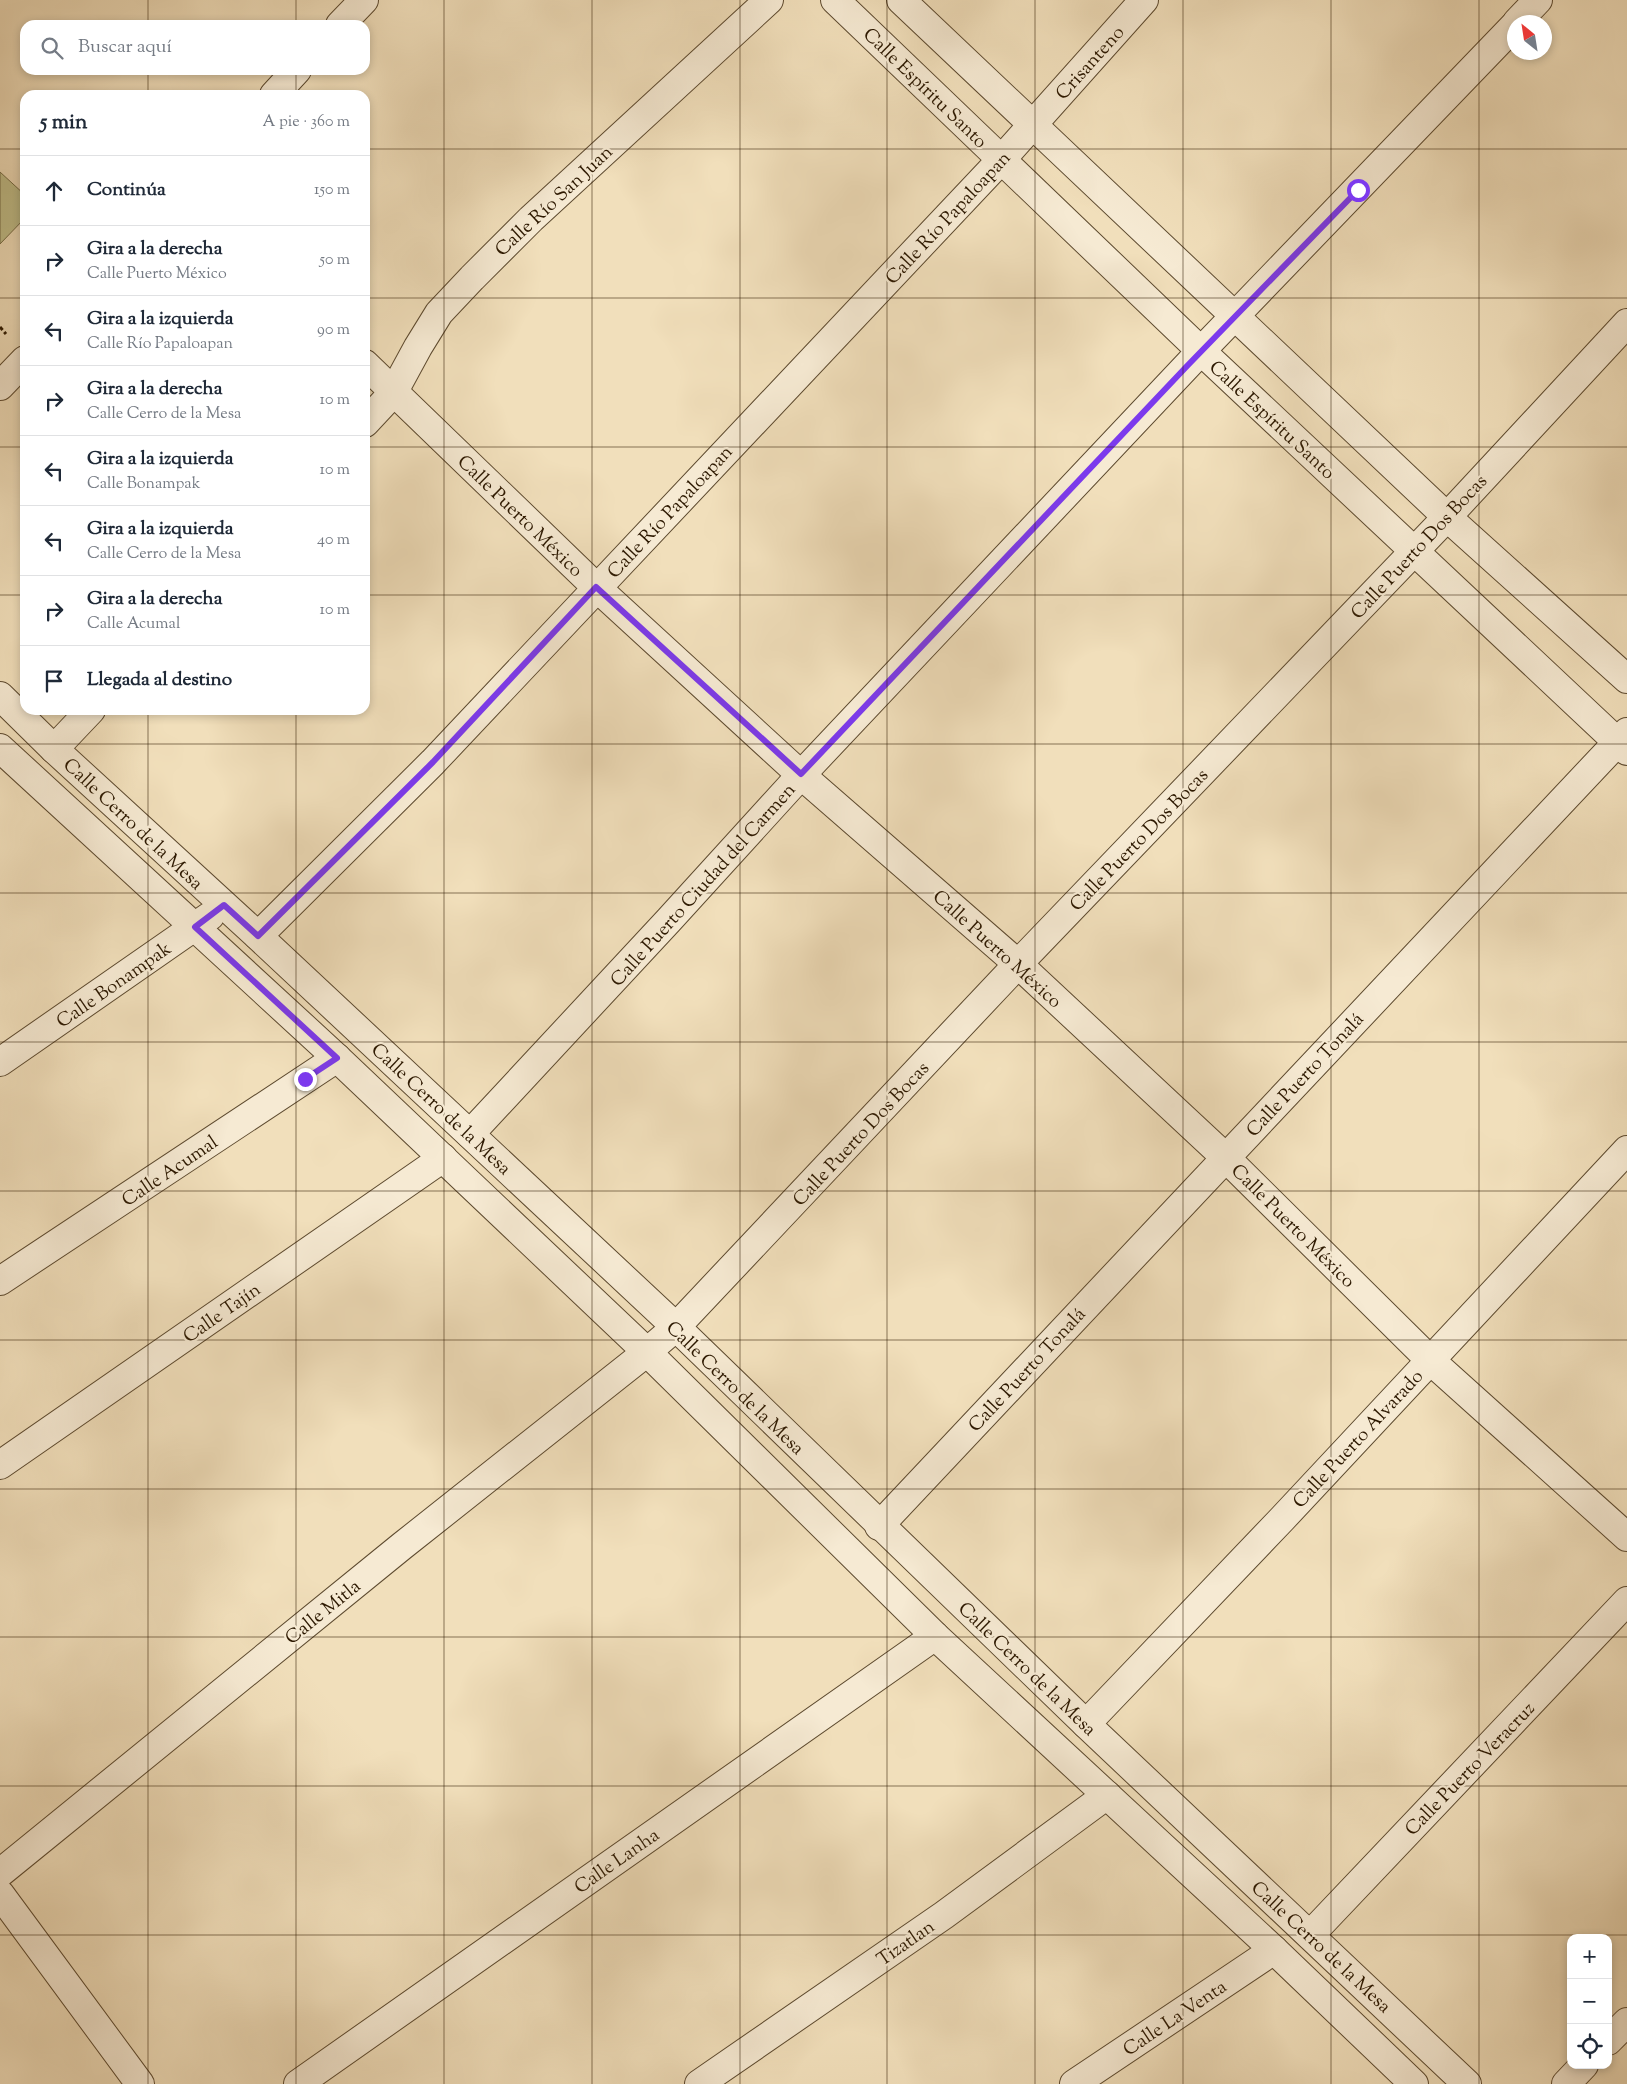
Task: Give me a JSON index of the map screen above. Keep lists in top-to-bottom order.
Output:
{
  "streets": {
    "street": [
      "Crisanteno",
      "Calle Espíritu Santo",
      "Calle Río San Juan",
      "Calle Río Papaloapan",
      "Calle Puerto México",
      "Calle Puerto Dos Bocas",
      "Calle Cerro de la Mesa",
      "Calle Puerto Ciudad del Carmen",
      "Calle Bonampak",
      "Calle Puerto Tonalá",
      "Calle Acumal",
      "Calle Tajín",
      "Calle Puerto Alvarado",
      "Calle Mitla",
      "Calle Puerto Veracruz",
      "Calle Lanha",
      "Tizatlan",
      "Calle La Venta"
    ]
  },
  "crossings": [
    ["Crisanteno", "Calle Río Papaloapan"],
    ["Calle Espíritu Santo", "Calle Río Papaloapan"],
    ["Calle Espíritu Santo", "Calle Puerto Dos Bocas"],
    ["Calle Espíritu Santo", "Calle Puerto Ciudad del Carmen"],
    ["Calle Espíritu Santo", "Calle Puerto Tonalá"],
    ["Calle Río San Juan", "Calle Puerto México"],
    ["Calle Río Papaloapan", "Calle Puerto México"],
    ["Calle Río Papaloapan", "Calle Cerro de la Mesa"],
    ["Calle Puerto México", "Calle Puerto Dos Bocas"],
    ["Calle Puerto México", "Calle Puerto Ciudad del Carmen"],
    ["Calle Puerto México", "Calle Puerto Tonalá"],
    ["Calle Puerto México", "Calle Puerto Alvarado"],
    ["Calle Puerto Dos Bocas", "Calle Cerro de la Mesa"],
    ["Calle Puerto Dos Bocas", "Calle Mitla"],
    ["Calle Cerro de la Mesa", "Calle Puerto Ciudad del Carmen"],
    ["Calle Cerro de la Mesa", "Calle Bonampak"],
    ["Calle Cerro de la Mesa", "Calle Puerto Tonalá"],
    ["Calle Cerro de la Mesa", "Calle Acumal"],
    ["Calle Cerro de la Mesa", "Calle Tajín"],
    ["Calle Cerro de la Mesa", "Calle Puerto Alvarado"],
    ["Calle Cerro de la Mesa", "Calle Mitla"],
    ["Calle Cerro de la Mesa", "Calle Puerto Veracruz"],
    ["Calle Cerro de la Mesa", "Calle Lanha"],
    ["Calle Cerro de la Mesa", "Tizatlan"],
    ["Calle Cerro de la Mesa", "Calle La Venta"]
  ],
  "north": "top left",
  "page": {
    "search": "Buscar aquí",
    "heading": ["5 min", "A pie · 360 m"],
    "list": [
      ["Continúa", "150 m"],
      ["Gira a la derecha", "Calle Puerto México", "50 m"],
      ["Gira a la izquierda", "Calle Río Papaloapan", "90 m"],
      ["Gira a la derecha", "Calle Cerro de la Mesa", "10 m"],
      ["Gira a la izquierda", "Calle Bonampak", "10 m"],
      ["Gira a la izquierda", "Calle Cerro de la Mesa", "40 m"],
      ["Gira a la derecha", "Calle Acumal", "10 m"],
      "Llegada al destino"
    ],
    "map_buttons": ["+", "−"]
  }
}
